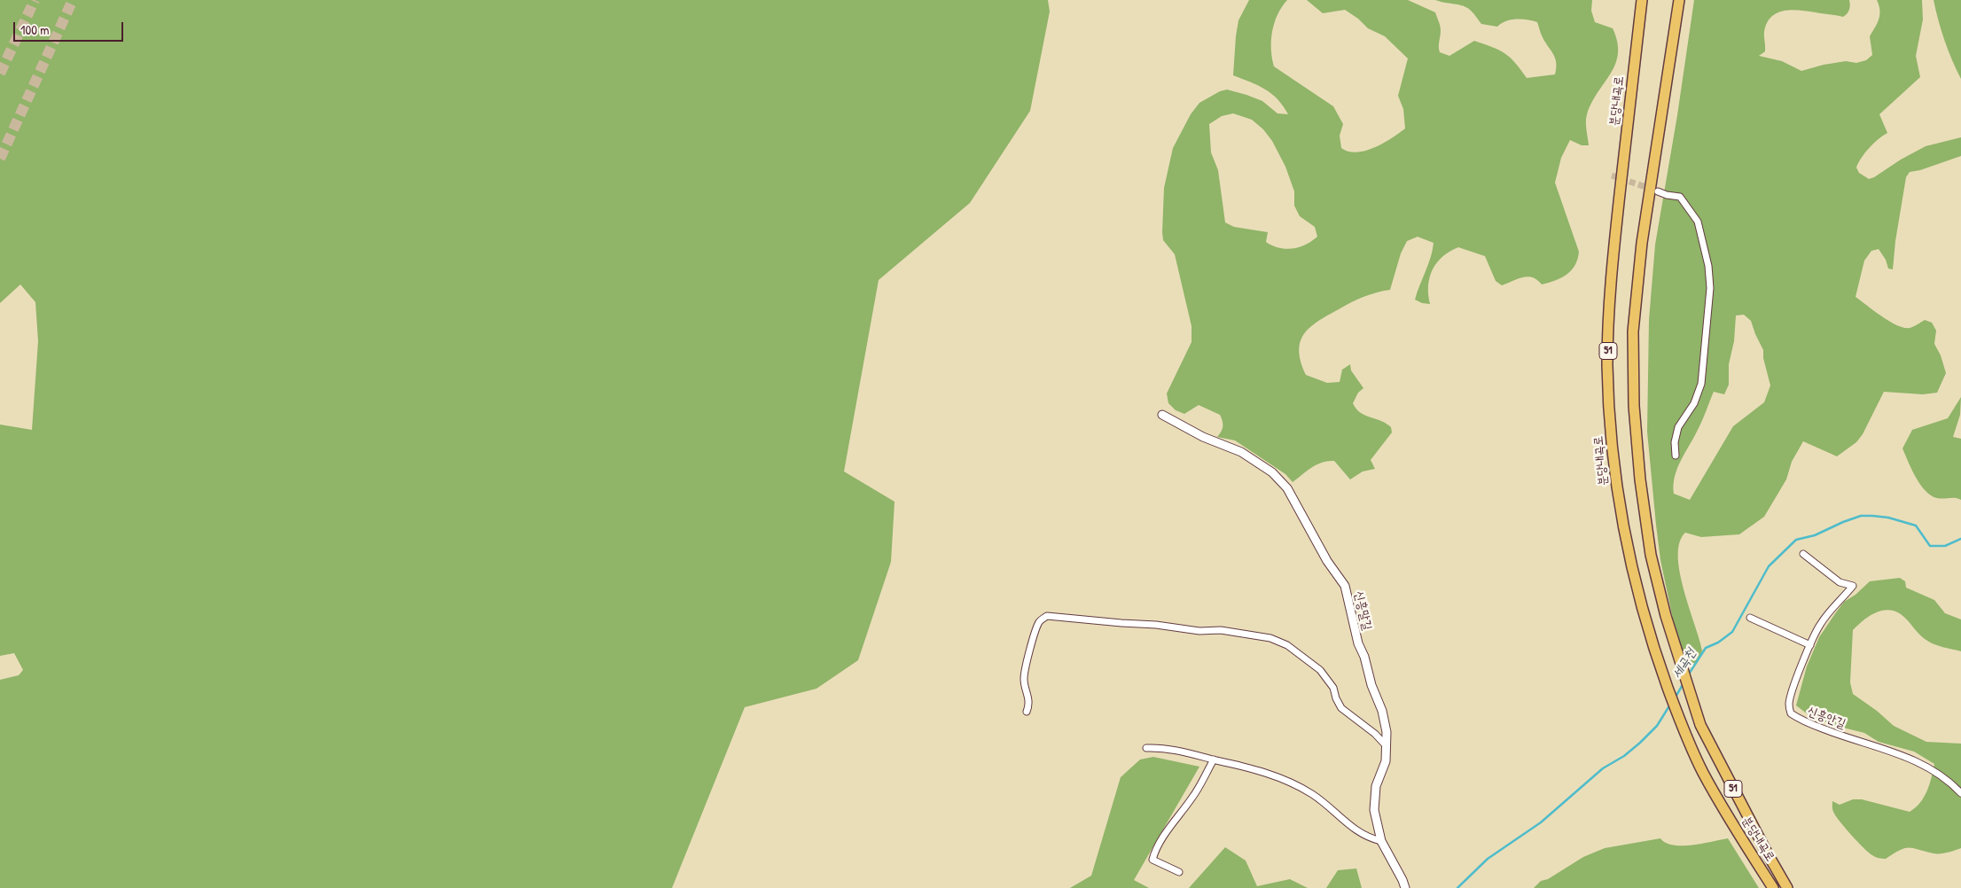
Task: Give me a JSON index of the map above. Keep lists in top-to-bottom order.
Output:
{
  "streets": {
    "highway": ["분당내곡로", "51"],
    "street": ["신흥말길", "신흥안길"]
  },
  "water": ["세곡천"],
  "scale_bar": "100 m"
}
